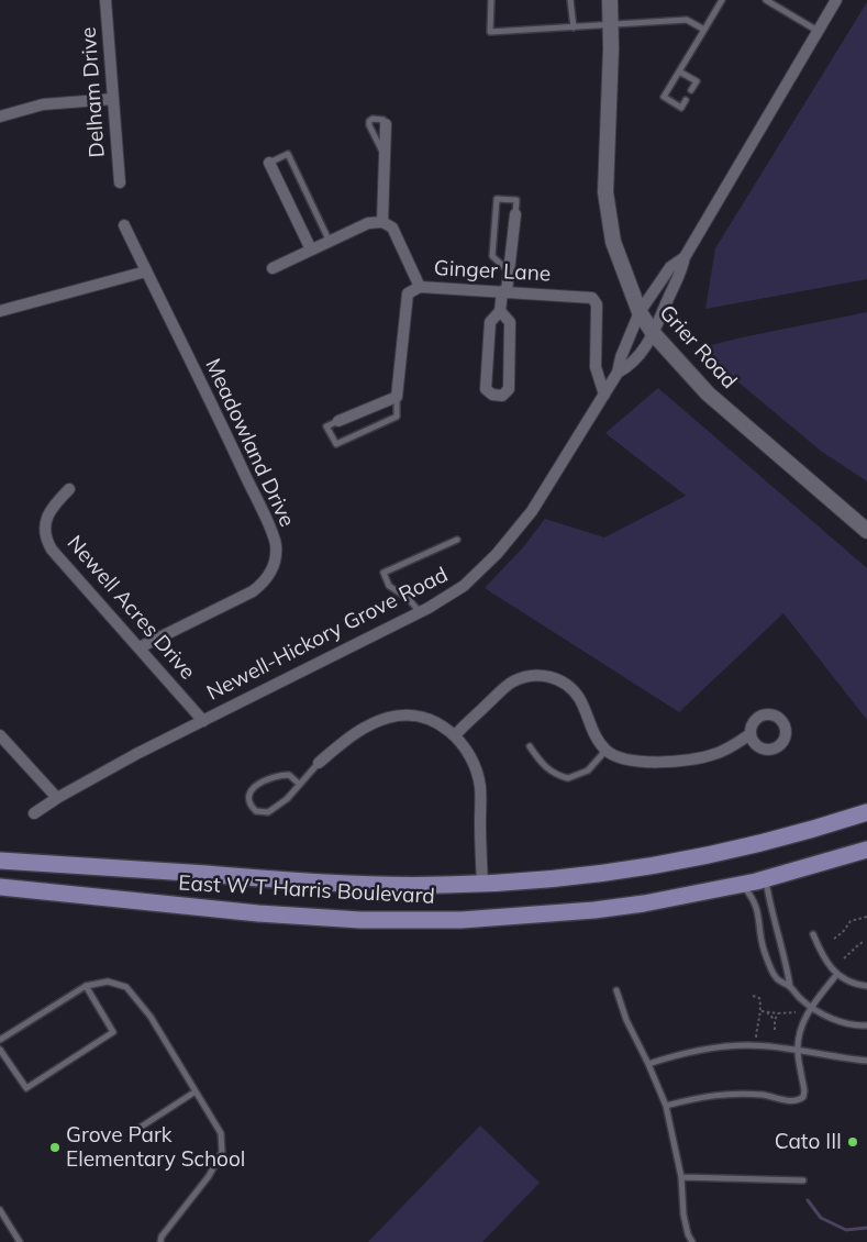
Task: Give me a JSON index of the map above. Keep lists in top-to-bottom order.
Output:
{
  "streets": {
    "main road": ["East W T Harris Boulevard"],
    "street": [
      "Delham Drive",
      "Ginger Lane",
      "Grier Road",
      "Meadowland Drive",
      "Newell Acres Drive",
      "Newell-Hickory Grove Road"
    ]
  },
  "crossings": [
    ["Ginger Lane", "Newell-Hickory Grove Road"],
    ["Grier Road", "Newell-Hickory Grove Road"],
    ["Meadowland Drive", "Newell Acres Drive"],
    ["Newell Acres Drive", "Newell-Hickory Grove Road"]
  ],
  "places": ["Cato III", "Grove Park Elementary School"]
}
